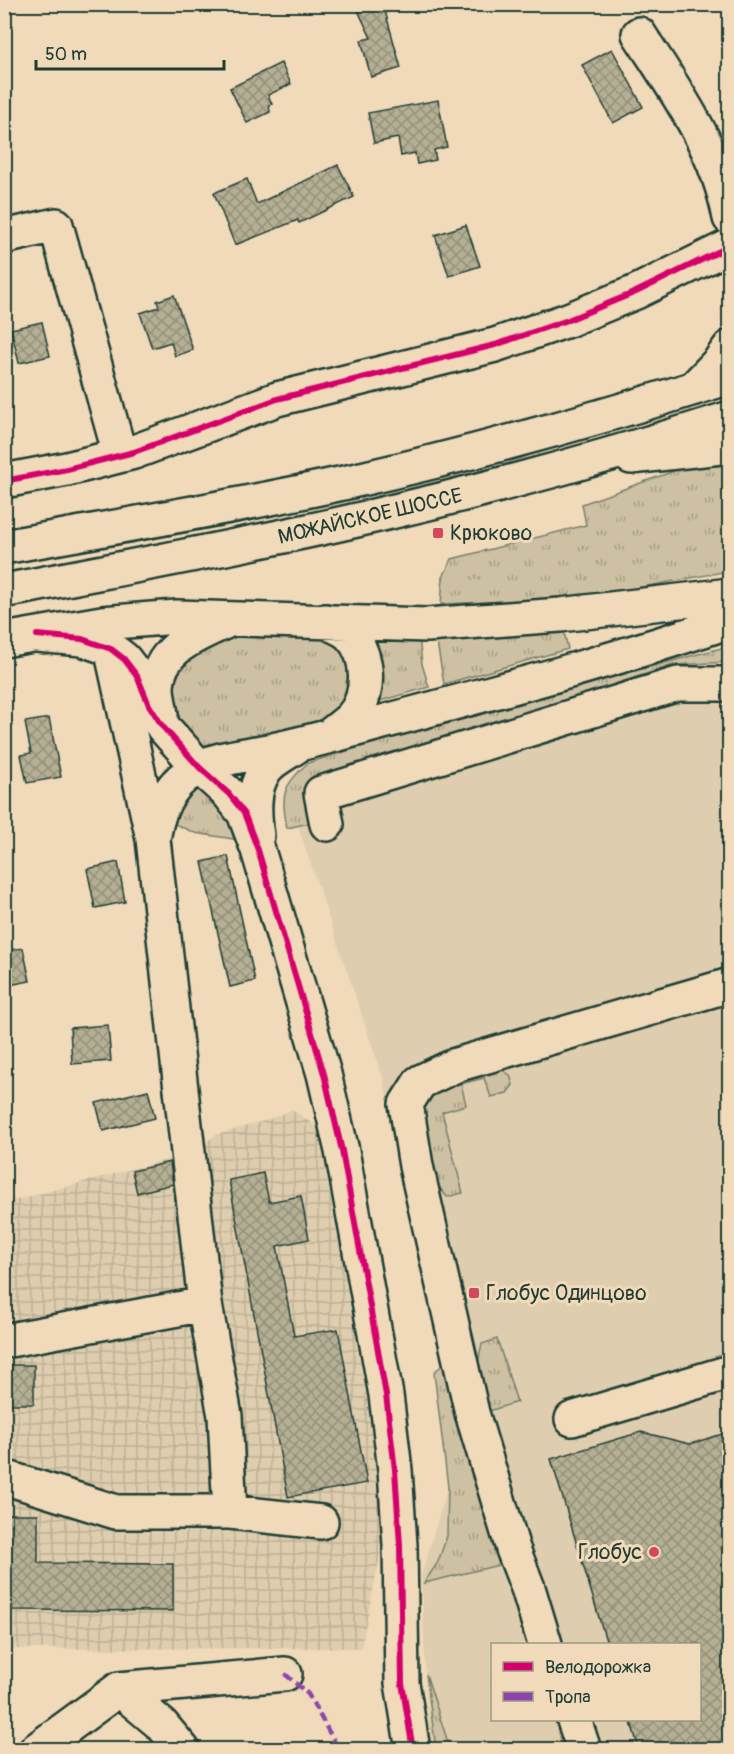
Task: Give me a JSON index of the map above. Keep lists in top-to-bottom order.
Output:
{
  "streets": {
    "street": ["МОЖАЙСКОЕ ШОССЕ"]
  },
  "places": {
    "transit": ["Крюково", "Глобус Одинцово"],
    "other": ["Глобус"]
  },
  "legend": ["Велодорожка", "Тропа"],
  "scale_bar": "50 m"
}
